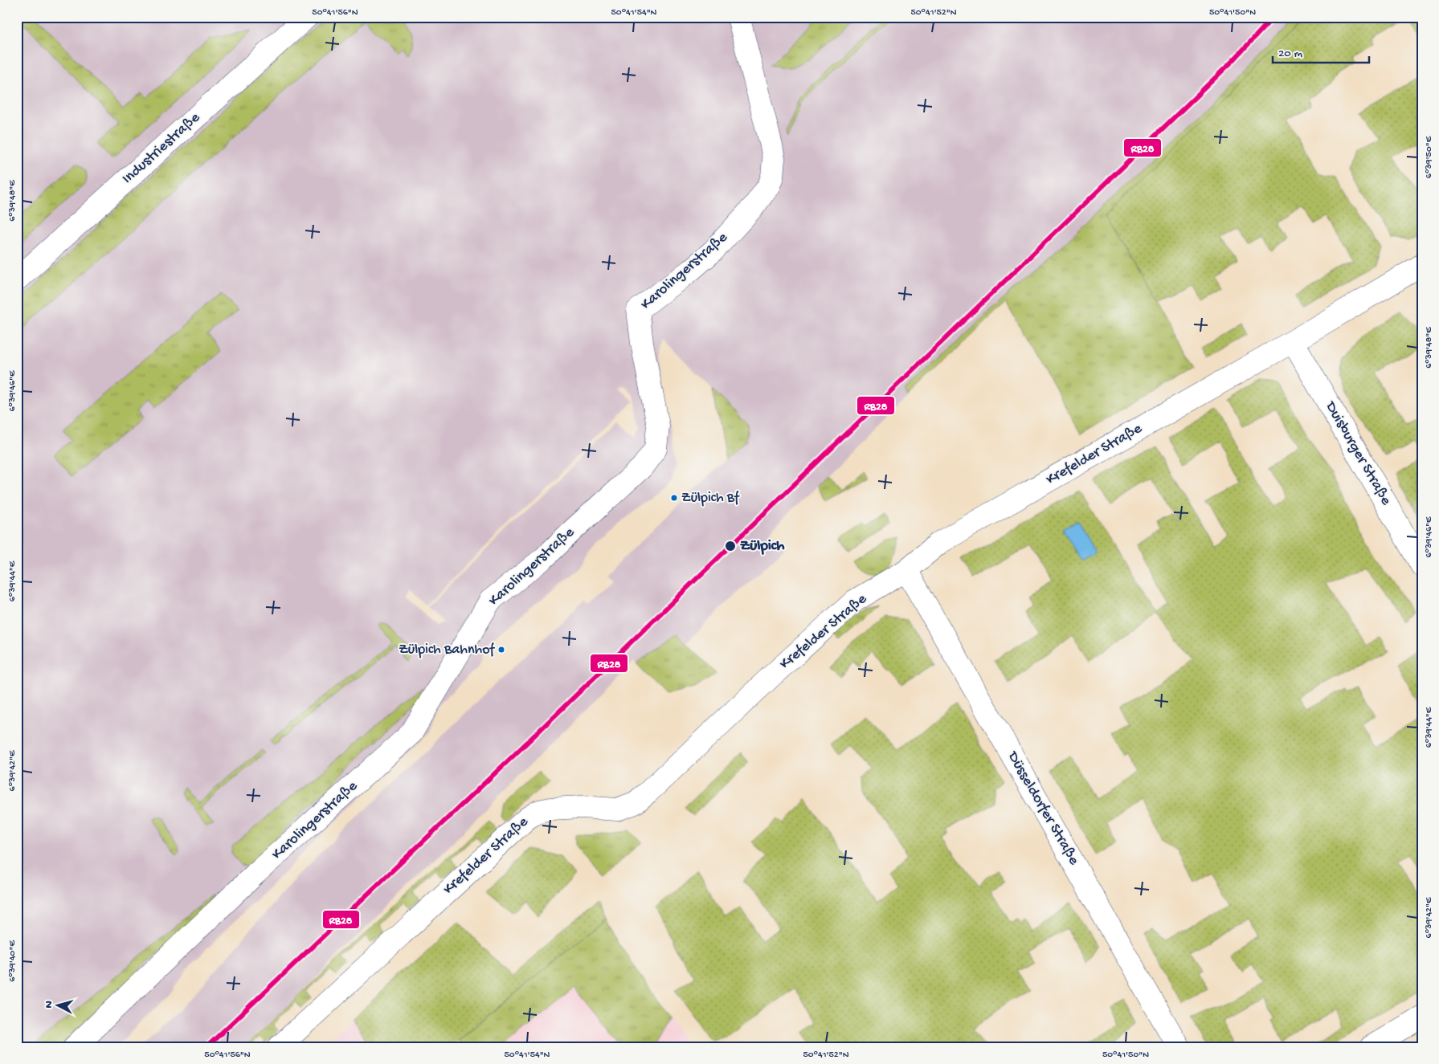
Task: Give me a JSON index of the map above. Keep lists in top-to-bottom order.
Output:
{
  "streets": {
    "street": [
      "Industriestraße",
      "Karolingerstraße",
      "Duisburger Straße",
      "Krefelder Straße",
      "Düsseldorfer Straße"
    ]
  },
  "crossings": [
    ["Duisburger Straße", "Krefelder Straße"],
    ["Krefelder Straße", "Düsseldorfer Straße"]
  ],
  "places": ["Zülpich Bf", "Zülpich", "Zülpich Bahnhof"],
  "lines": ["transit line RB28"],
  "scale_bar": "20 m",
  "north": "left",
  "coordinates": [
    "50°41'56\"N",
    "50°41'54\"N",
    "50°41'52\"N",
    "50°41'50\"N",
    "6°39'50\"E",
    "6°39'48\"E",
    "6°39'46\"E",
    "6°39'44\"E",
    "6°39'42\"E",
    "6°39'40\"E"
  ]
}
